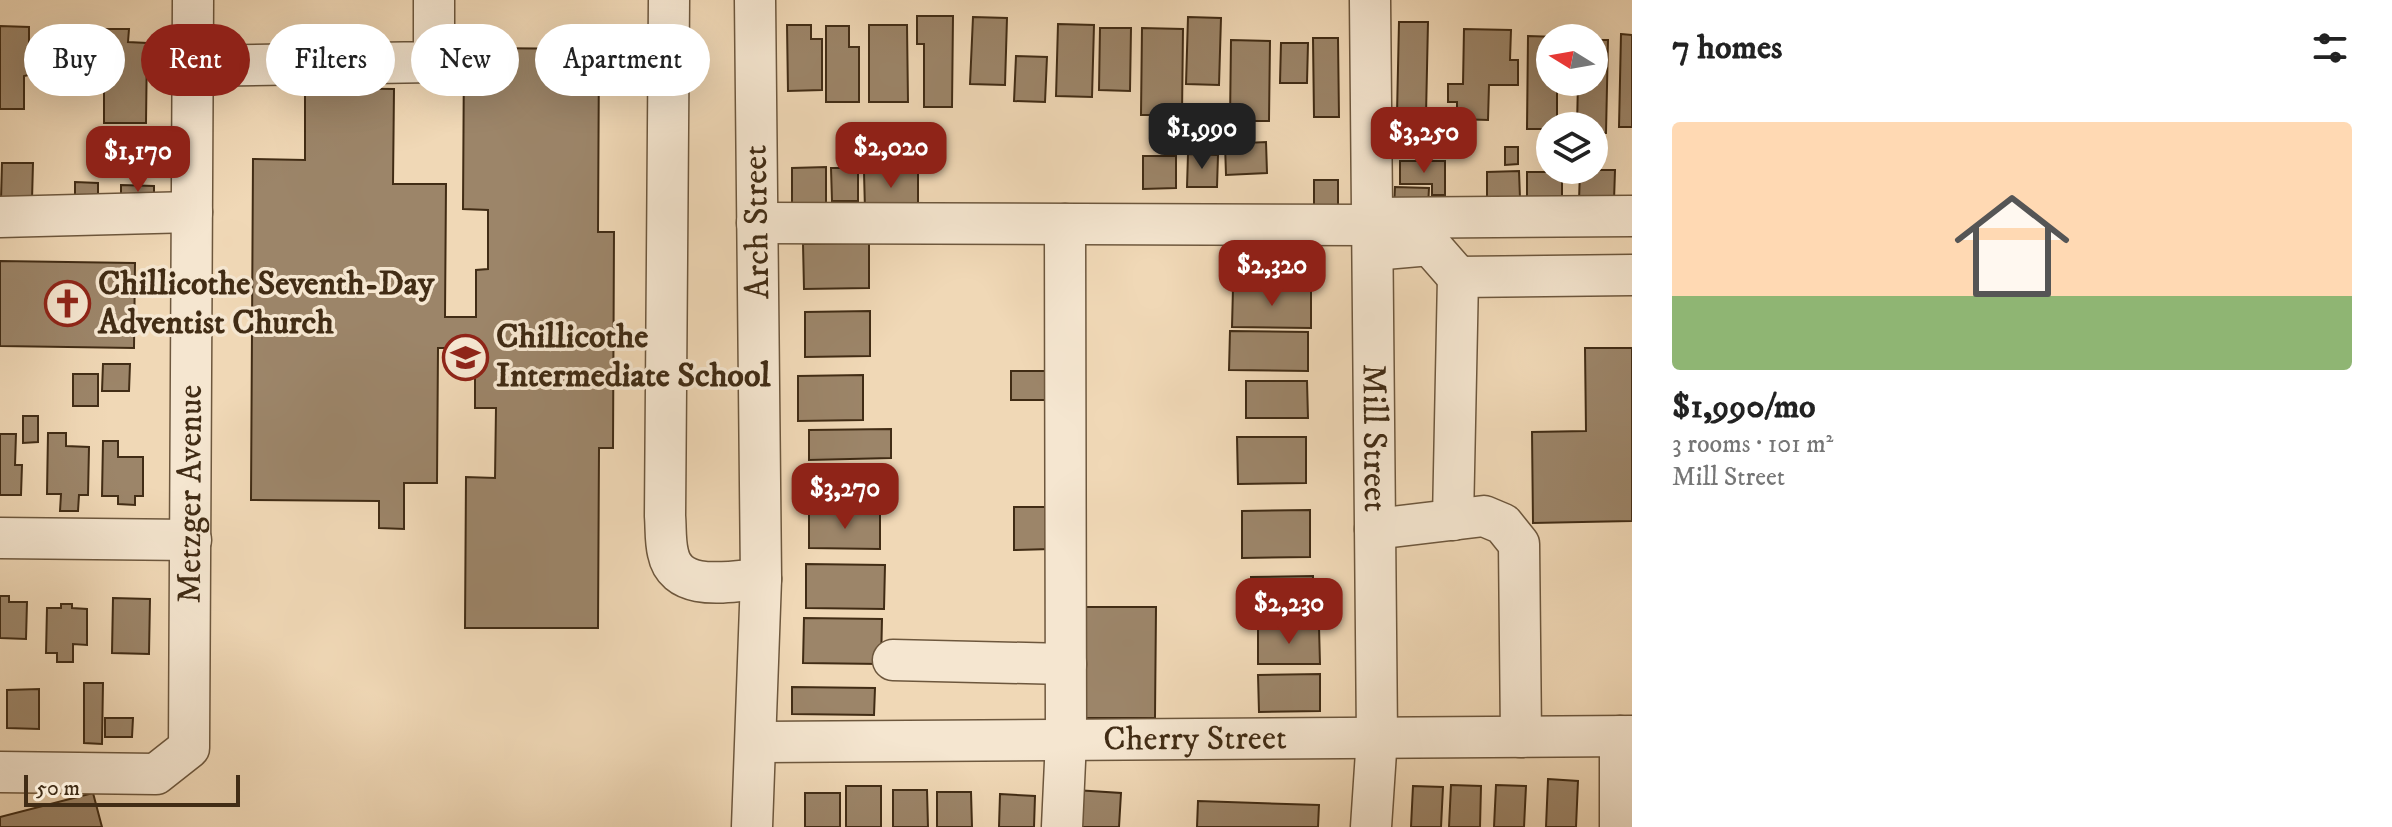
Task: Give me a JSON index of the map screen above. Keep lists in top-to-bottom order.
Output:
{
  "streets": {
    "street": [
      "Arch Street",
      "Mill Street",
      "Metzger Avenue",
      "Cherry Street"
    ]
  },
  "crossings": [
    ["Arch Street", "Cherry Street"],
    ["Mill Street", "Cherry Street"]
  ],
  "places": {
    "church": ["Chillicothe Seventh-Day Adventist Church"],
    "school or university": ["Chillicothe Intermediate School"]
  },
  "scale_bar": "50 m",
  "north": "left",
  "page": {
    "heading": "7 homes",
    "chip": [
      "Buy",
      "Rent",
      "Filters",
      "New",
      "Apartment"
    ],
    "list": [
      {
        "name": "$1,990/mo",
        "note": "3 rooms · 101 m² · Mill Street"
      }
    ],
    "price": [
      "$1,990",
      "$3,250",
      "$2,020",
      "$1,170",
      "$2,320",
      "$3,270",
      "$2,230"
    ],
    "scale": "50 m"
  }
}
